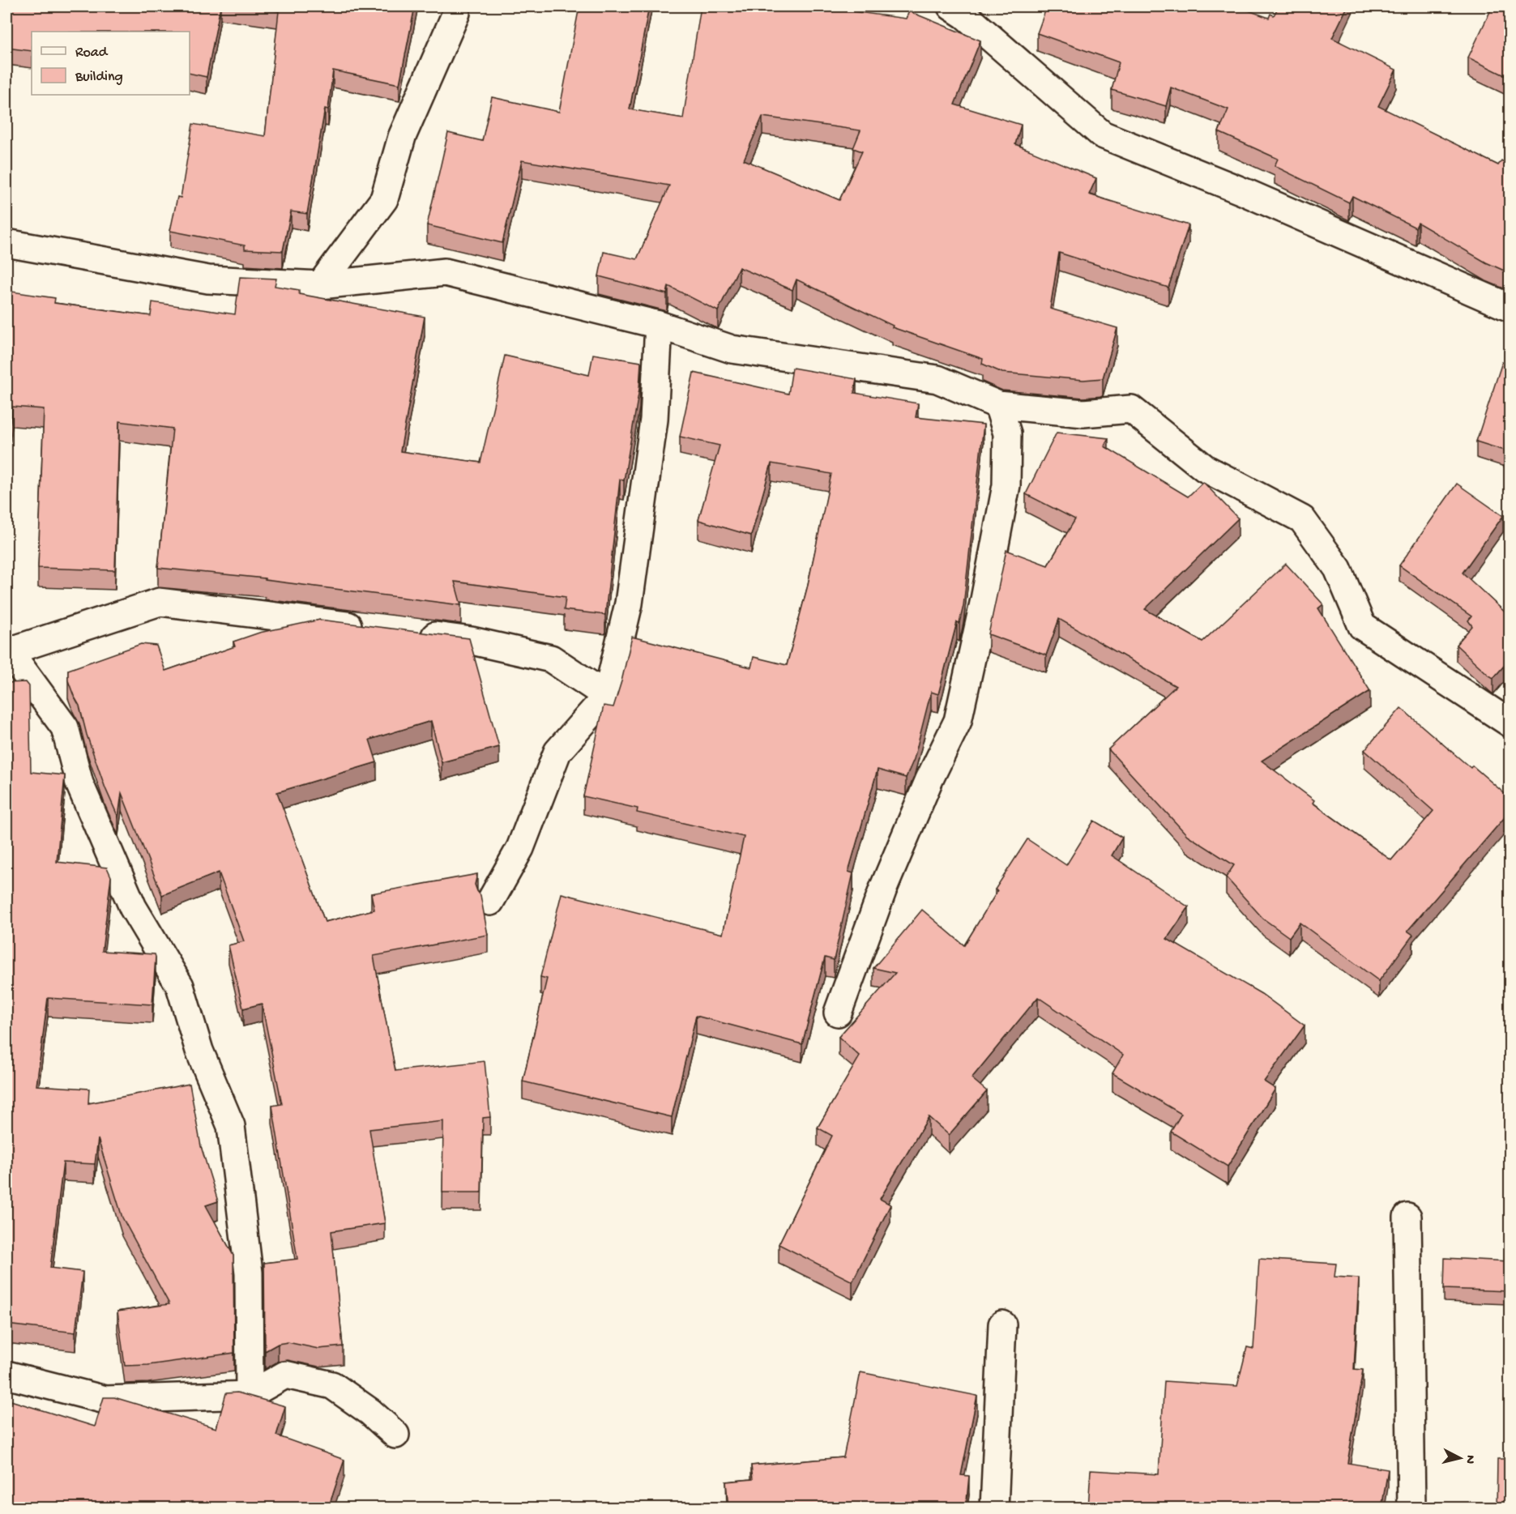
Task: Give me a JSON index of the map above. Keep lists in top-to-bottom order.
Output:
{
  "legend": ["Road", "Building"],
  "north": "right"
}
